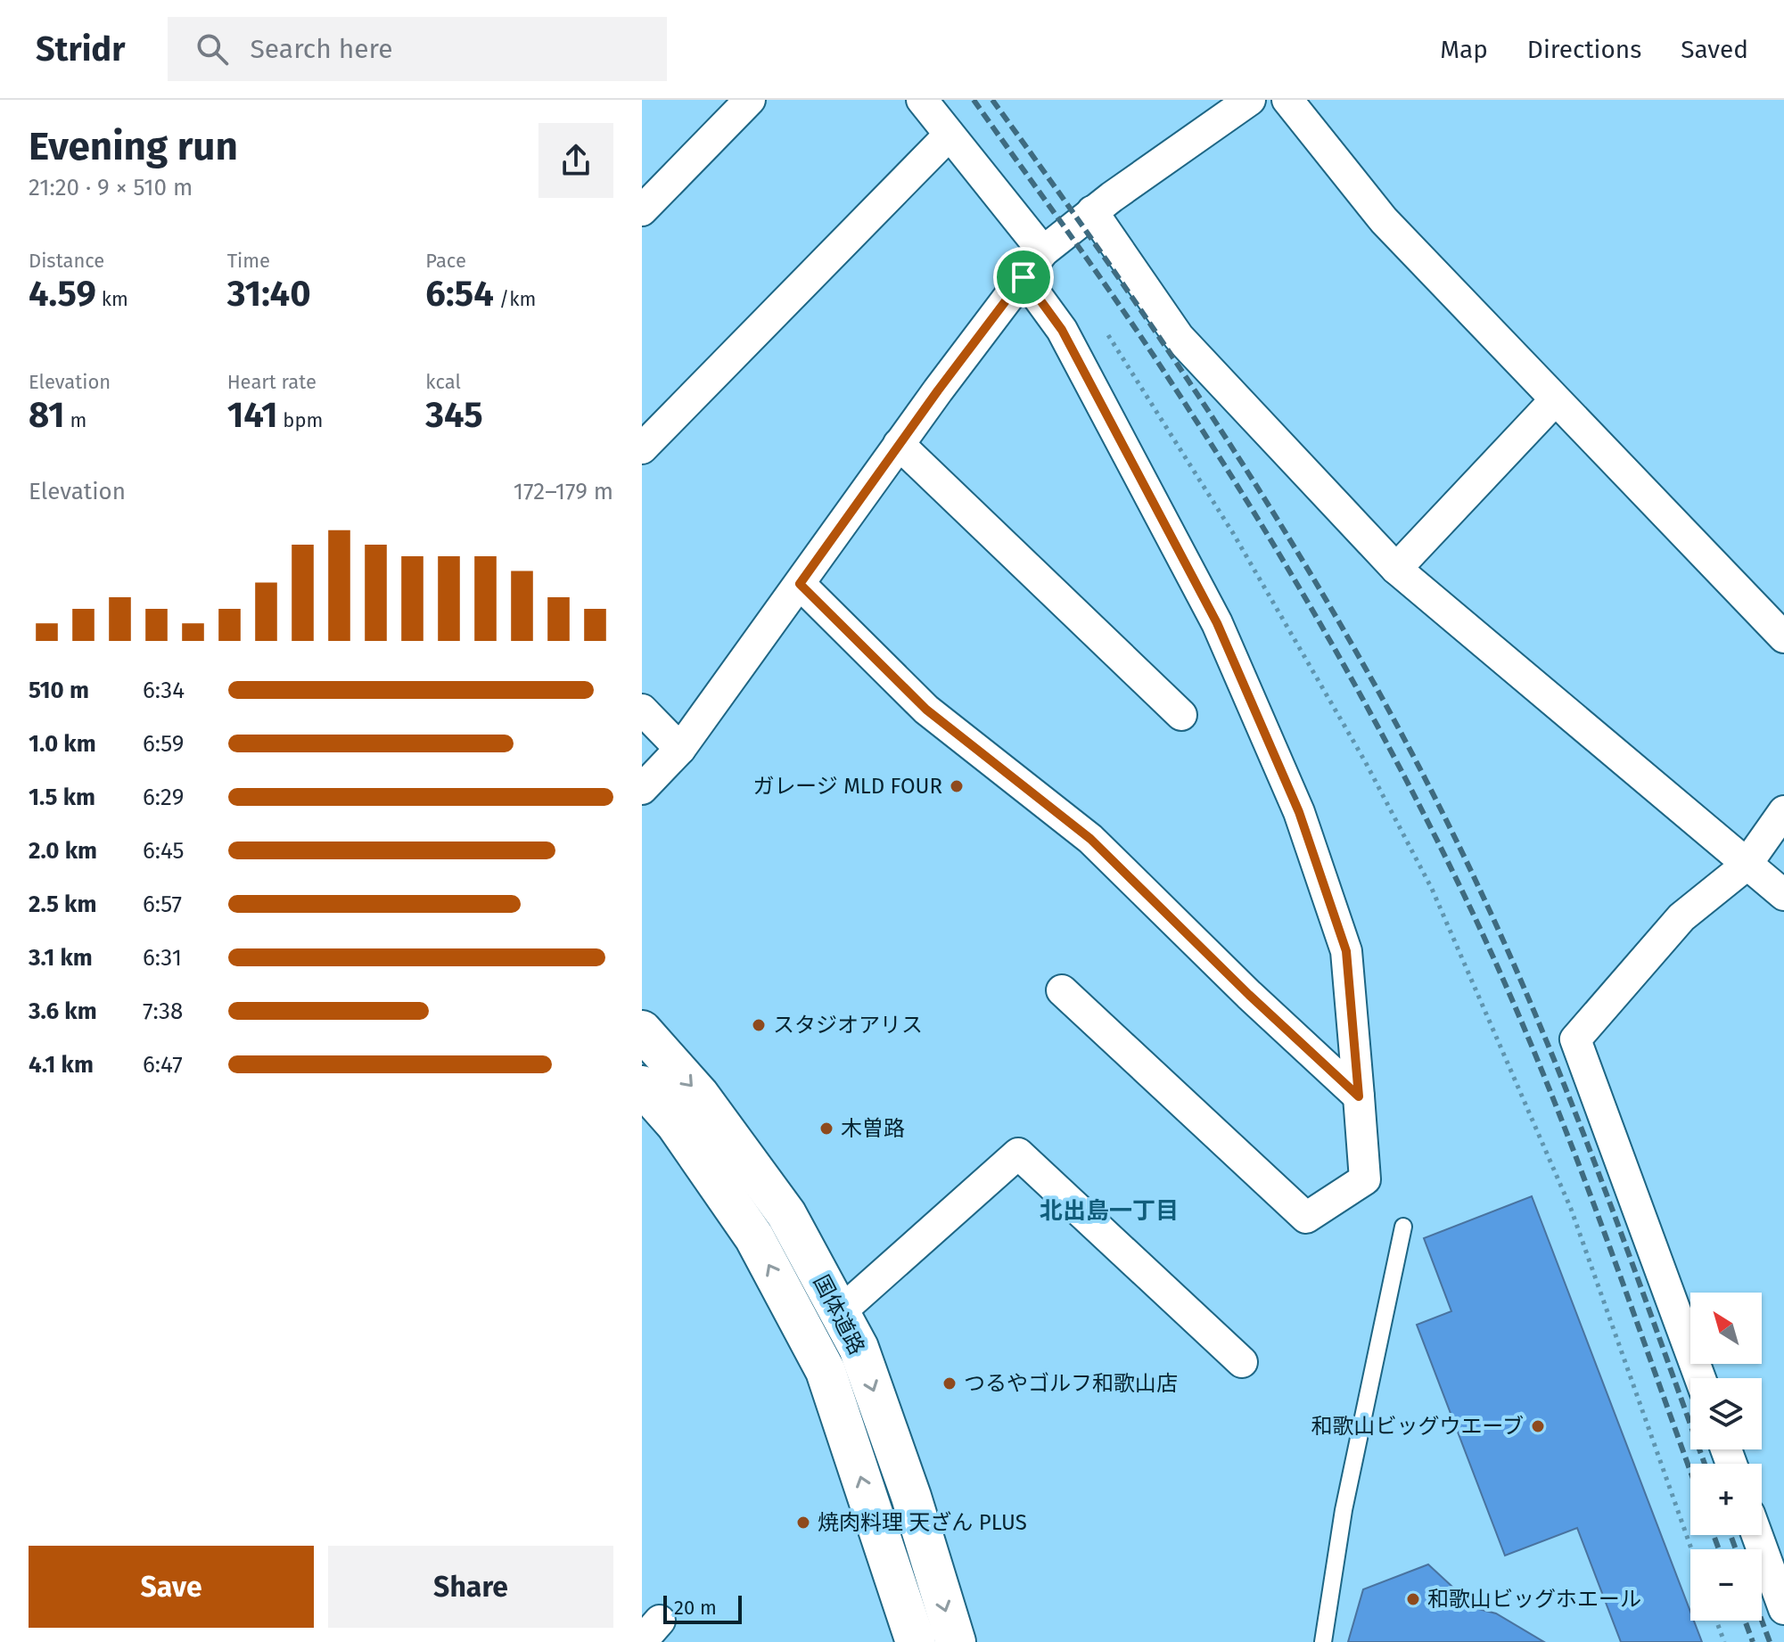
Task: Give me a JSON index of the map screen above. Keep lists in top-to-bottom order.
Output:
{
  "streets": {
    "street": ["国体道路"]
  },
  "districts": ["北出島一丁目"],
  "places": [
    "ガレージ MLD FOUR",
    "スタジオアリス",
    "木曽路",
    "つるやゴルフ和歌山店",
    "和歌山ビッグウエーブ",
    "焼肉料理 天ざん PLUS",
    "和歌山ビッグホエール"
  ],
  "scale_bar": "20 m",
  "north": "top left",
  "page": {
    "header": "Stridr",
    "search": "Search here",
    "nav": ["Map", "Directions", "Saved"],
    "heading": ["Evening run", "21:20 · 9 × 510 m"],
    "stats": [
      ["Distance", "4.59 km"],
      ["Time", "31:40"],
      ["Pace", "6:54 /km"],
      ["Elevation", "81 m"],
      ["Heart rate", "141 bpm"],
      ["kcal", "345"]
    ],
    "chart": ["Elevation", "172–179 m"],
    "list": [
      {
        "name": "510 m",
        "note": "6:34"
      },
      {
        "name": "1.0 km",
        "note": "6:59"
      },
      {
        "name": "1.5 km",
        "note": "6:29"
      },
      {
        "name": "2.0 km",
        "note": "6:45"
      },
      {
        "name": "2.5 km",
        "note": "6:57"
      },
      {
        "name": "3.1 km",
        "note": "6:31"
      },
      {
        "name": "3.6 km",
        "note": "7:38"
      },
      {
        "name": "4.1 km",
        "note": "6:47"
      }
    ],
    "map_buttons": ["+", "−"],
    "buttons": ["Save", "Share"],
    "scale": "20 m"
  }
}
